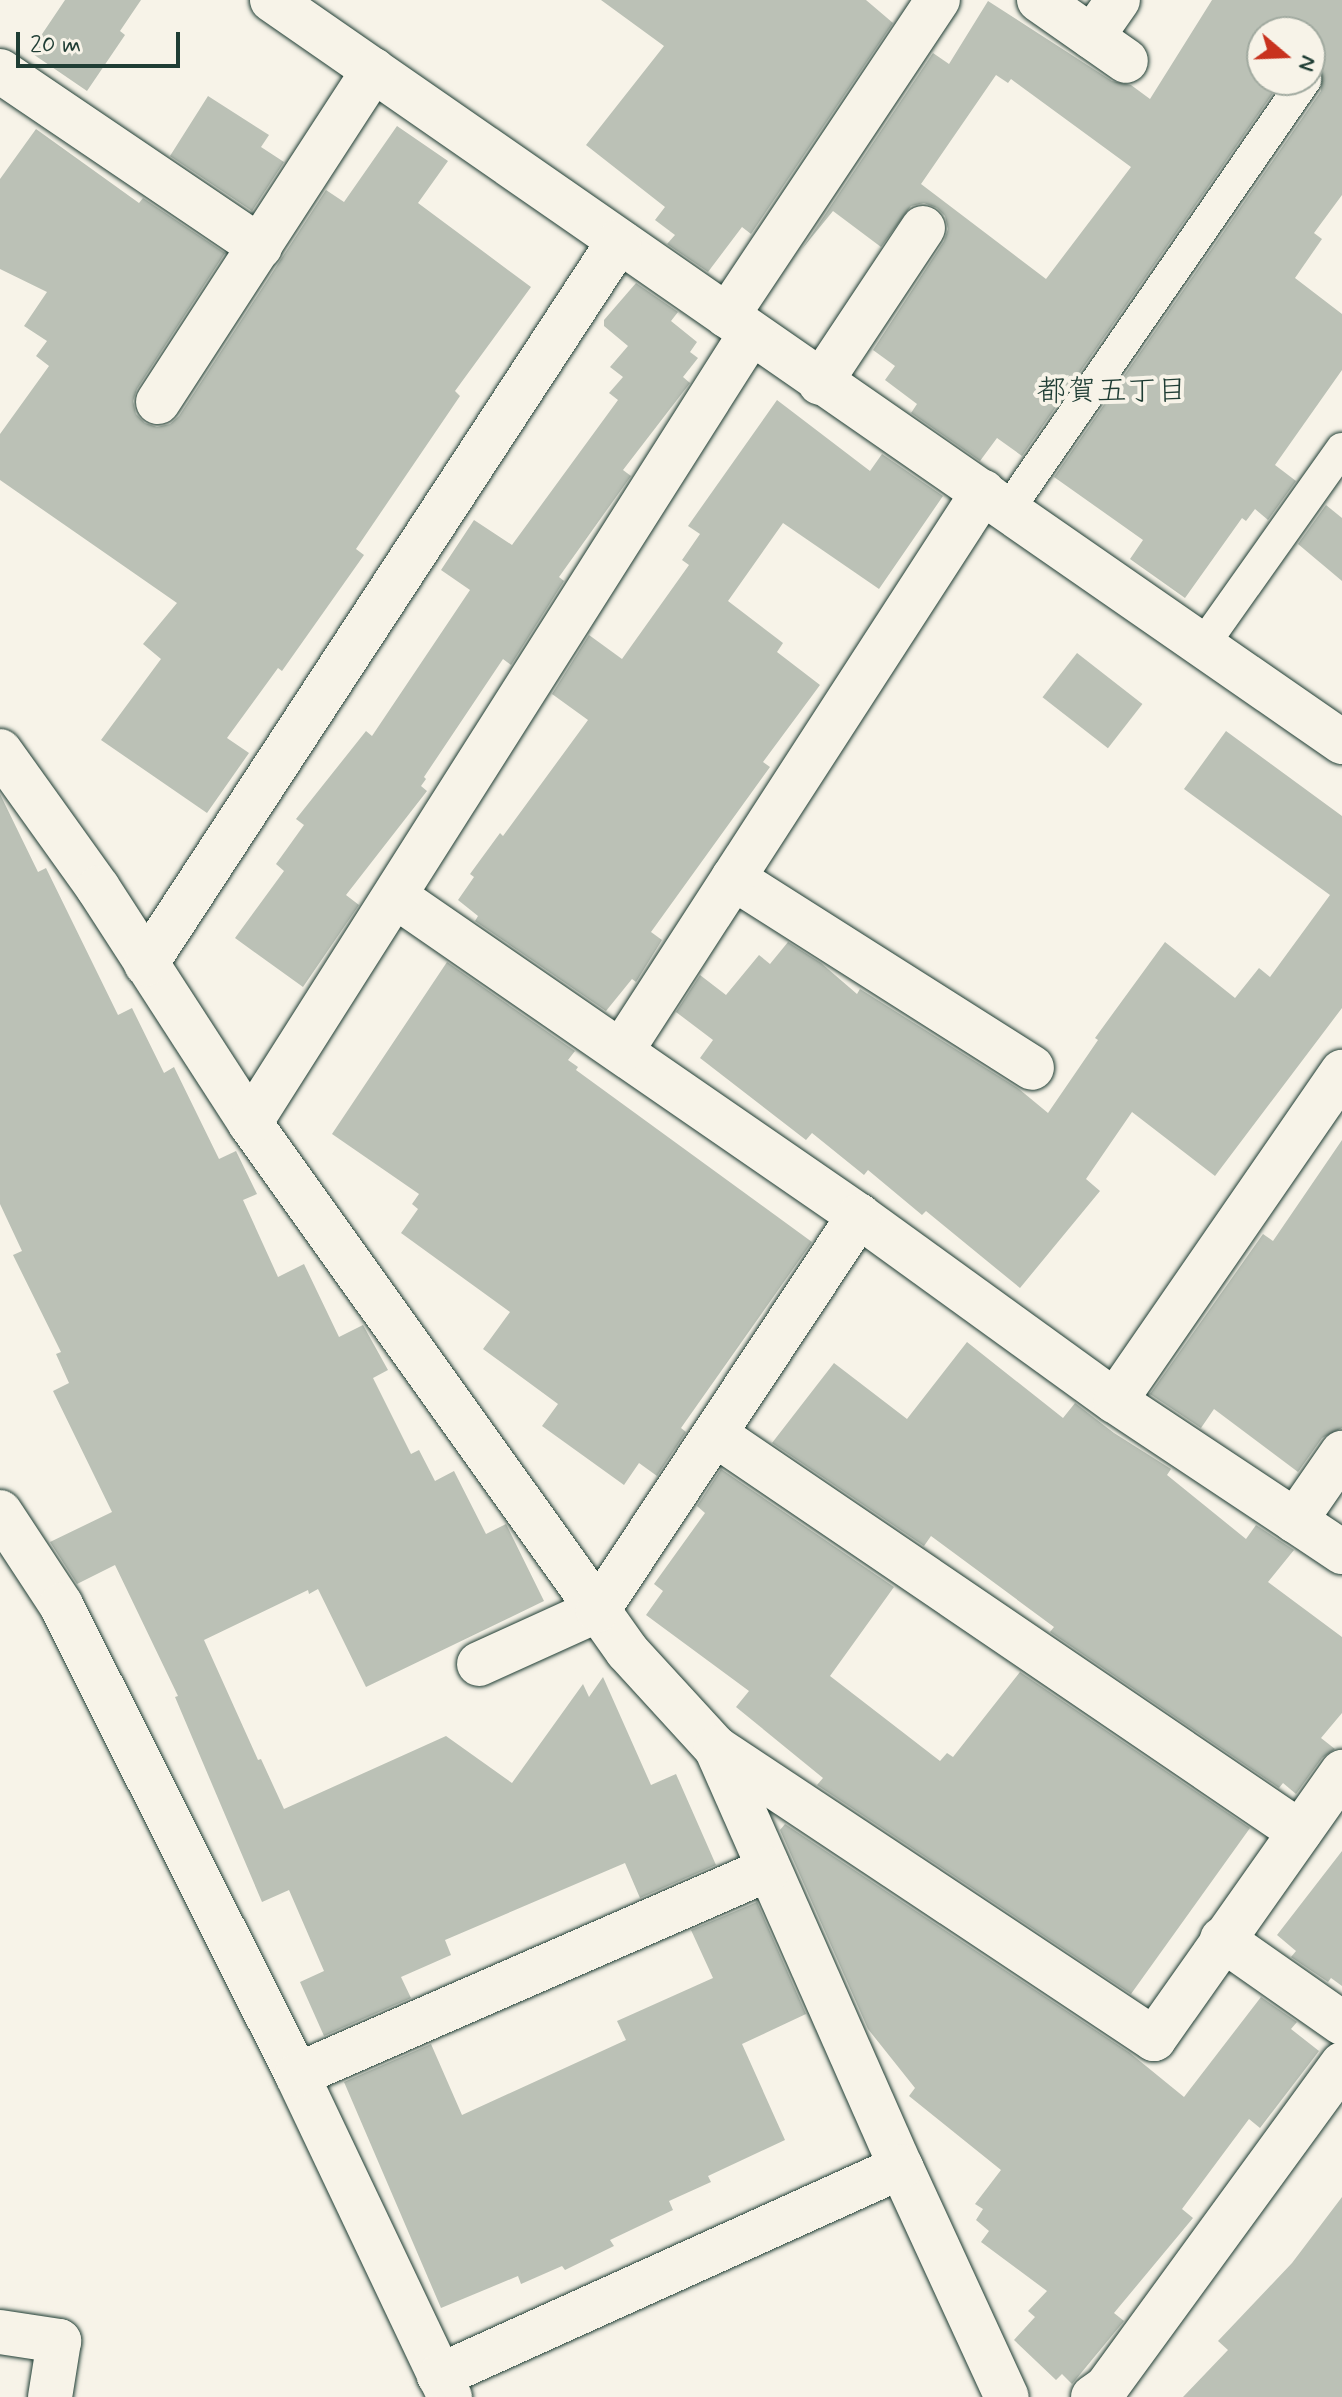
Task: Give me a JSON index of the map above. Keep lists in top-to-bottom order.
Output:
{
  "districts": ["都賀五丁目"],
  "scale_bar": "20 m",
  "north": "right"
}
